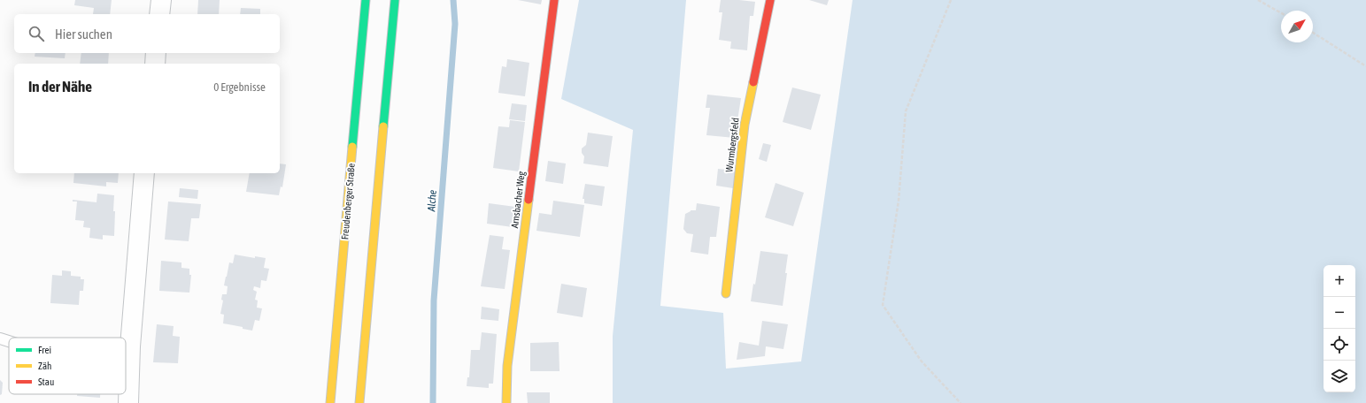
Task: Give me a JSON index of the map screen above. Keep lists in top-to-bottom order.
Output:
{
  "streets": {
    "main road": ["Wurmbergsfeld", "Arnsbacher Weg", "Freudenberger Straße"]
  },
  "water": ["Alche"],
  "legend": ["Frei", "Zäh", "Stau"],
  "north": "top right",
  "page": {
    "search": "Hier suchen",
    "heading": ["In der Nähe", "0 Ergebnisse"],
    "map_buttons": ["+", "−"]
  }
}
